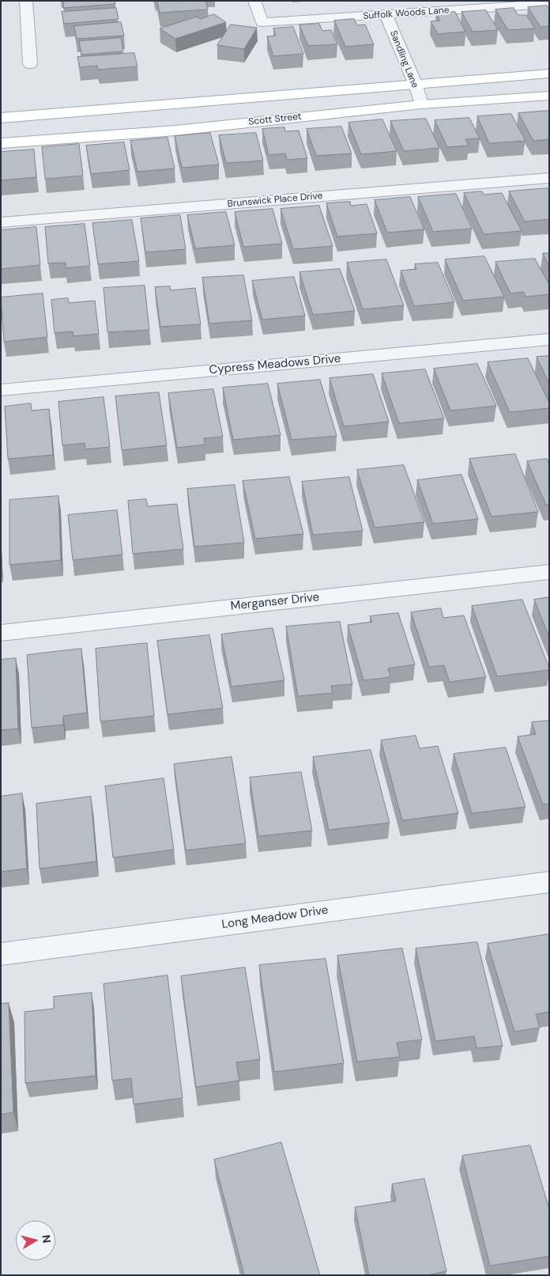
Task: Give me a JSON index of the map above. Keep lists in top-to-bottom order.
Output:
{
  "streets": {
    "main road": ["Scott Street"],
    "street": [
      "Suffolk Woods Lane",
      "Sandling Lane",
      "Brunswick Place Drive",
      "Cypress Meadows Drive",
      "Merganser Drive",
      "Long Meadow Drive"
    ]
  },
  "crossings": [
    ["Suffolk Woods Lane", "Sandling Lane"],
    ["Sandling Lane", "Scott Street"]
  ],
  "north": "right"
}
